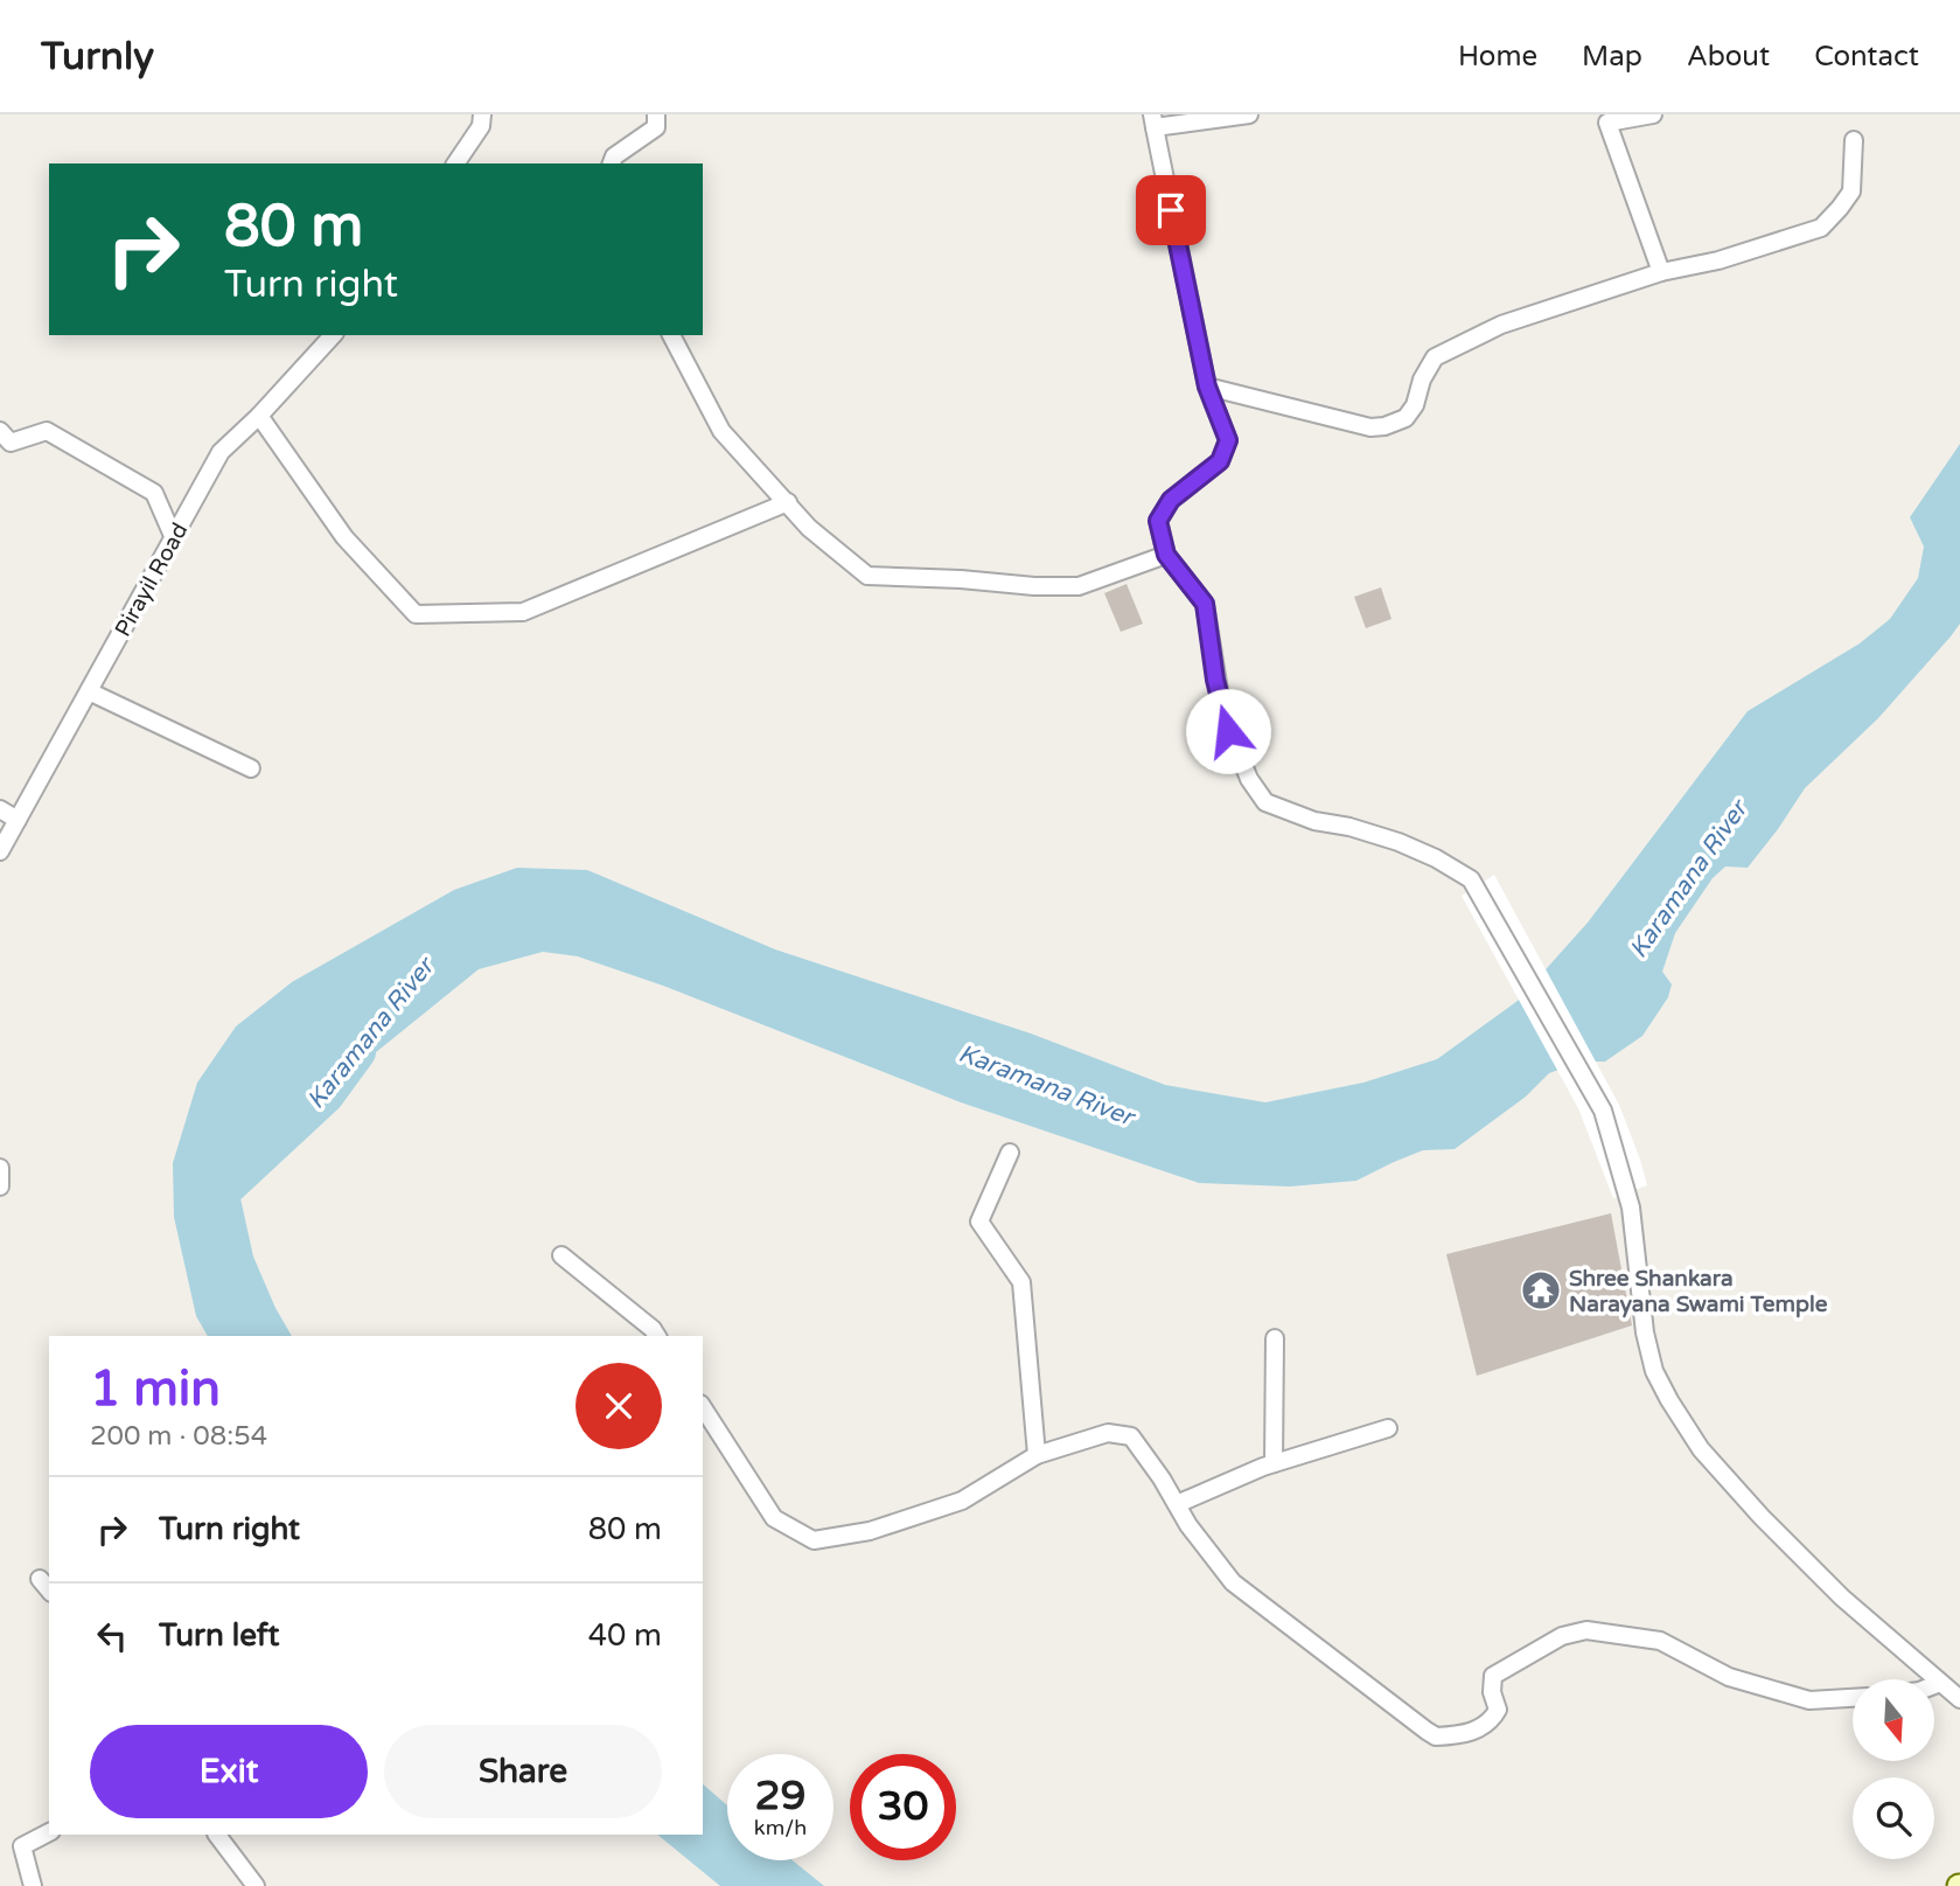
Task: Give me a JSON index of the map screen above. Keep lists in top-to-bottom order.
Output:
{
  "streets": {
    "street": ["Pirayil Road"]
  },
  "water": ["Karamana River"],
  "places": {
    "temple": ["Shree Shankara Narayana Swami Temple"]
  },
  "north": "bottom",
  "page": {
    "header": "Turnly",
    "nav": [
      "Home",
      "Map",
      "About",
      "Contact"
    ],
    "turn": ["80 m", "Turn right"],
    "heading": ["1 min", "200 m · 08:54"],
    "list": [
      {
        "name": "Turn right",
        "value": "80 m"
      },
      {
        "name": "Turn left",
        "value": "40 m"
      }
    ],
    "buttons": ["Exit", "Share"],
    "speed": "29 km/h",
    "limit": "30"
  }
}
